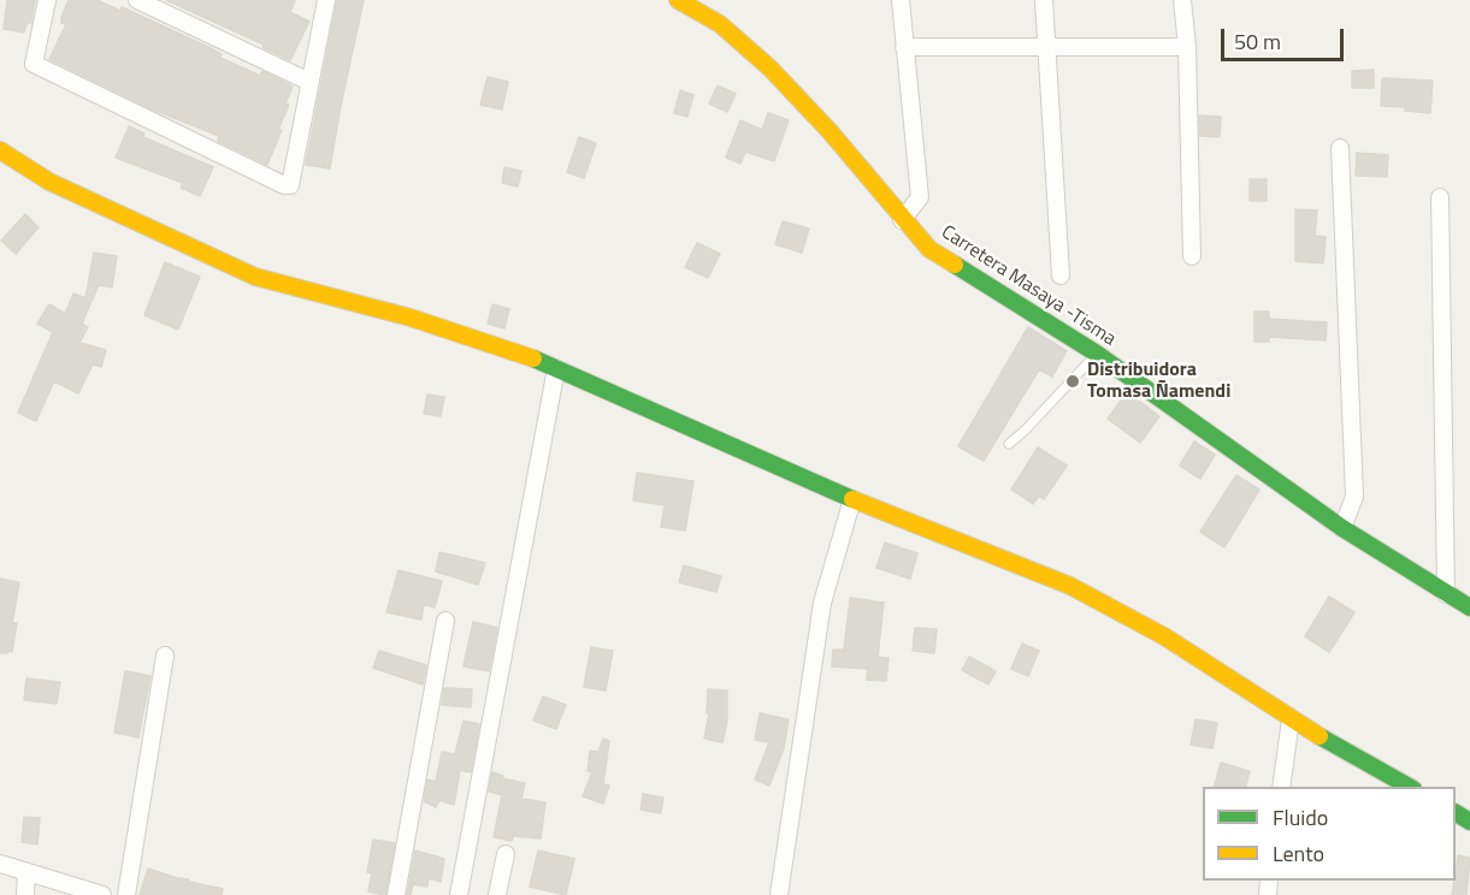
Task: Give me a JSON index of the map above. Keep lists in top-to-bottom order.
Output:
{
  "streets": {
    "street": ["Carretera Masaya -Tisma"]
  },
  "places": ["Distribuidora Tomasa Ñamendi"],
  "legend": ["Fluido", "Lento"],
  "scale_bar": "50 m"
}
